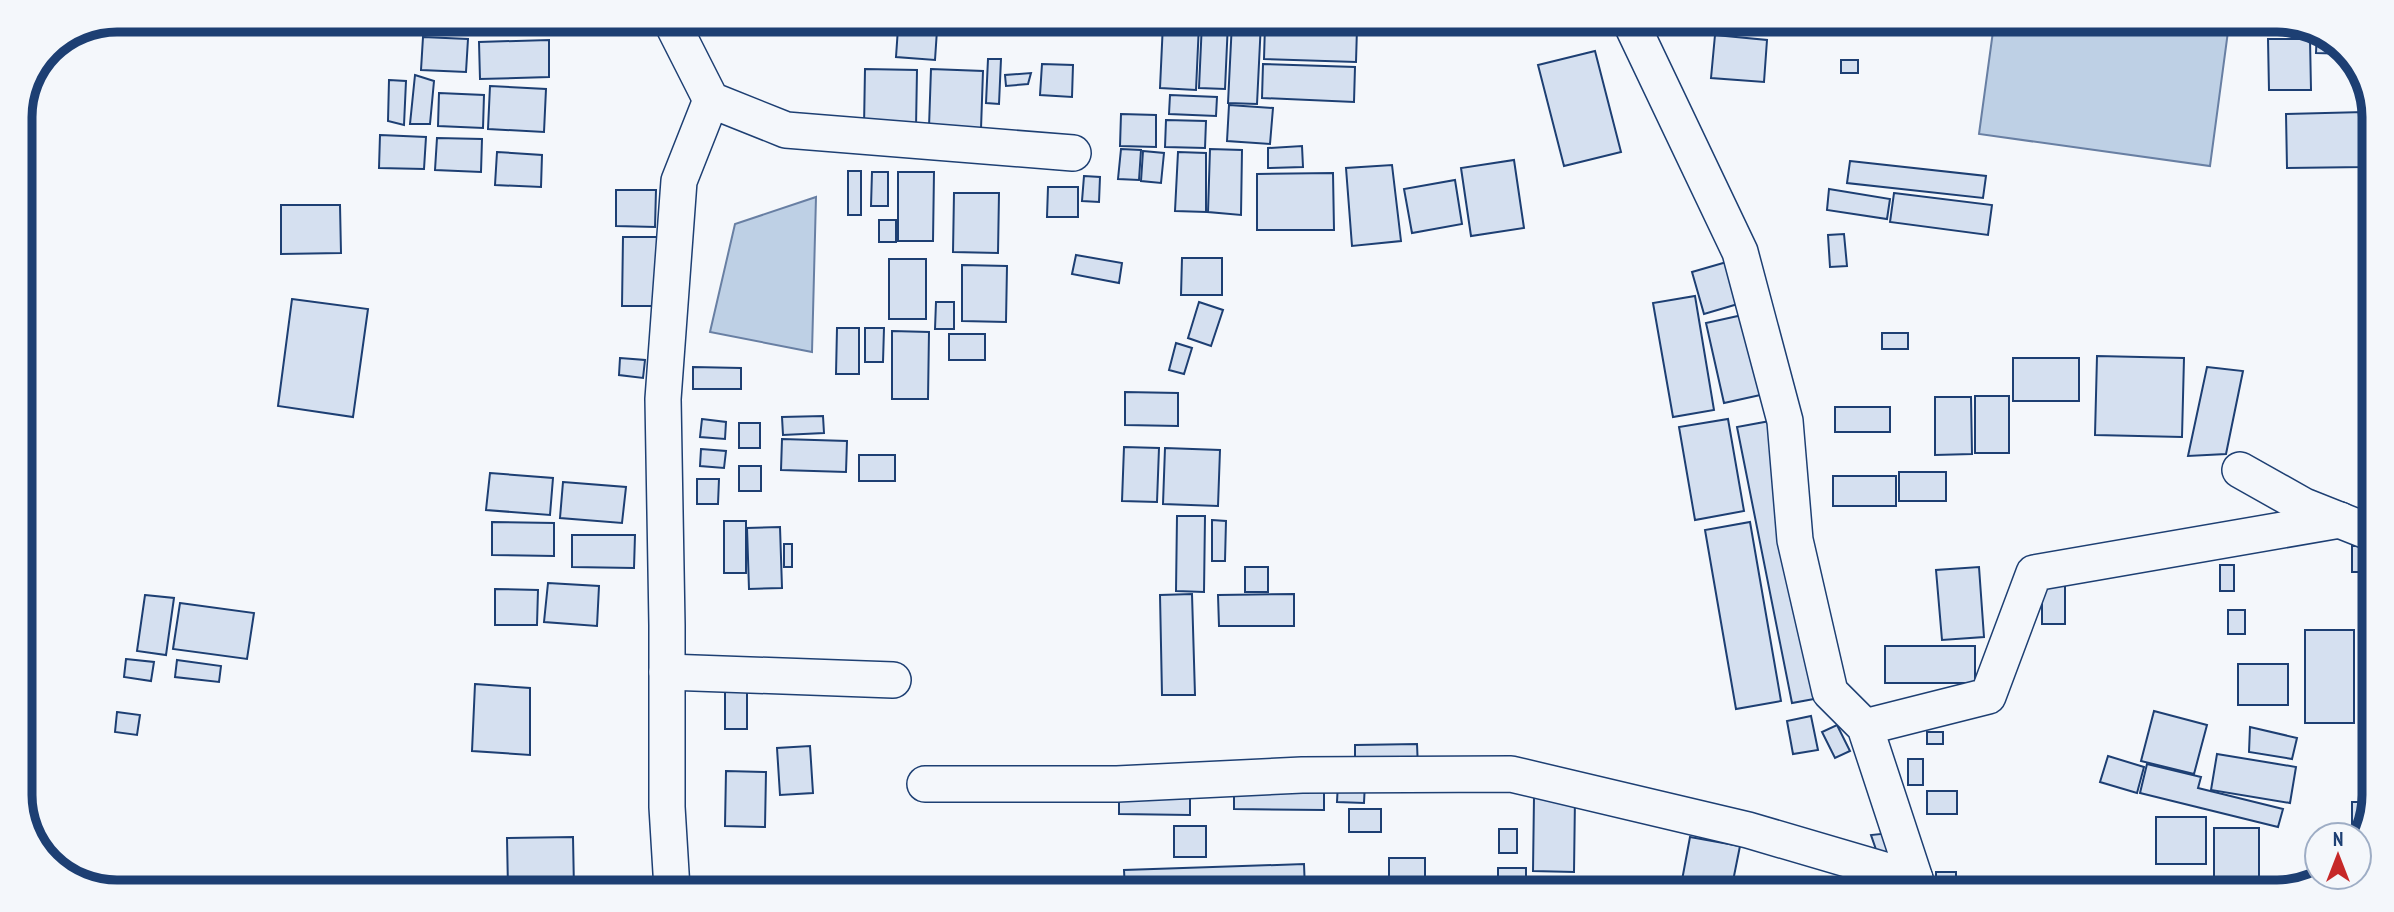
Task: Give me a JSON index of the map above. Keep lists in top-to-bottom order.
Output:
{
  "north": "top"
}
